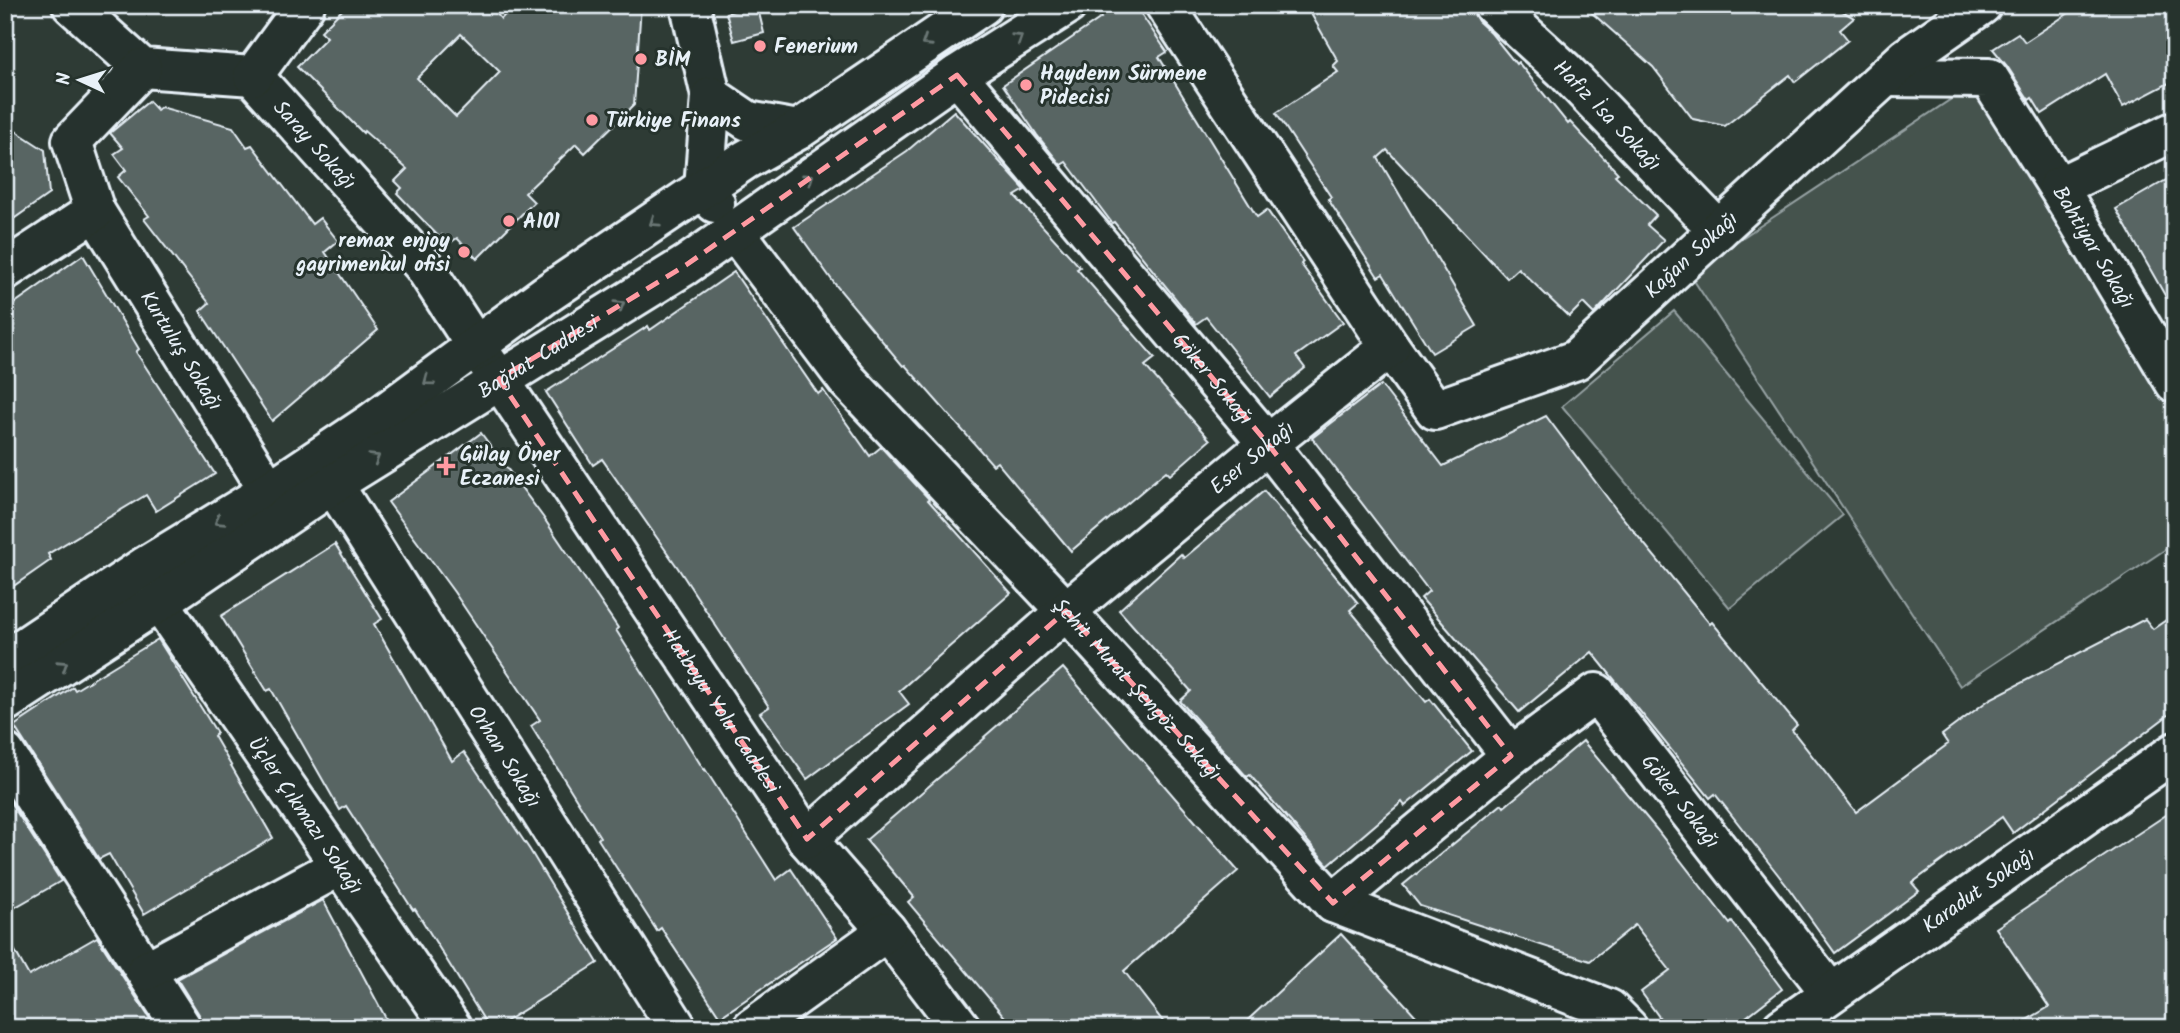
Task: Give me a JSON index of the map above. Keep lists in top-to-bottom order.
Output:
{
  "streets": {
    "street": [
      "Hafız İsa Sokağı",
      "Saray Sokağı",
      "Bahtiyar Sokağı",
      "Kağan Sokağı",
      "Kurtuluş Sokağı",
      "Bağdat Caddesi",
      "Göker Sokağı",
      "Eser Sokağı",
      "Şehit Murat Şengöz Sokağı",
      "Hatboyu Yolu Caddesi",
      "Orhan Sokağı",
      "Üçler Çıkmazı Sokağı",
      "Karadut Sokağı"
    ]
  },
  "crossings": [
    ["Hafız İsa Sokağı", "Kağan Sokağı"],
    ["Saray Sokağı", "Bağdat Caddesi"],
    ["Saray Sokağı", "Hatboyu Yolu Caddesi"],
    ["Kağan Sokağı", "Eser Sokağı"],
    ["Kurtuluş Sokağı", "Bağdat Caddesi"],
    ["Bağdat Caddesi", "Göker Sokağı"],
    ["Bağdat Caddesi", "Şehit Murat Şengöz Sokağı"],
    ["Bağdat Caddesi", "Hatboyu Yolu Caddesi"],
    ["Bağdat Caddesi", "Orhan Sokağı"],
    ["Bağdat Caddesi", "Üçler Çıkmazı Sokağı"],
    ["Göker Sokağı", "Eser Sokağı"],
    ["Göker Sokağı", "Şehit Murat Şengöz Sokağı"],
    ["Göker Sokağı", "Karadut Sokağı"],
    ["Eser Sokağı", "Şehit Murat Şengöz Sokağı"],
    ["Eser Sokağı", "Hatboyu Yolu Caddesi"]
  ],
  "places": {
    "other": [
      "Fenerium",
      "BİM",
      "Haydenn Sürmene Pidecisi",
      "Türkiye Finans",
      "A101",
      "remax enjoy gayrimenkul ofisi"
    ],
    "health": ["Gülay Öner Eczanesi"]
  },
  "north": "left"
}
